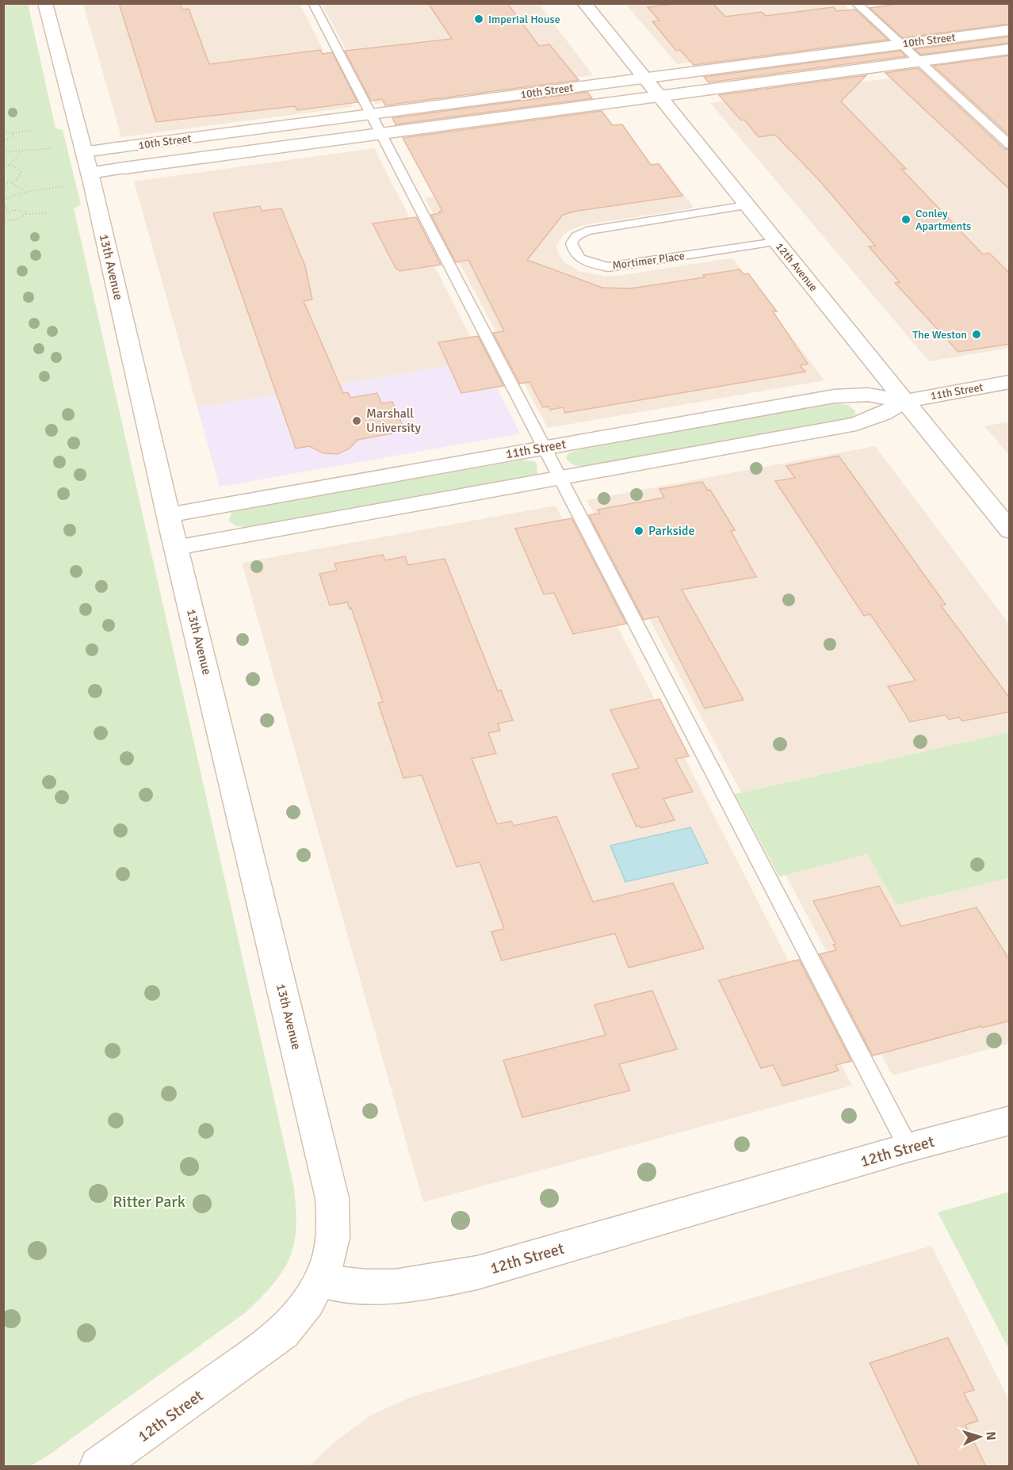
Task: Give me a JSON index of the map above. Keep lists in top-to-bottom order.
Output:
{
  "streets": {
    "street": [
      "10th Street",
      "13th Avenue",
      "12th Avenue",
      "11th Street",
      "12th Street"
    ],
    "lane": ["Mortimer Place"]
  },
  "crossings": [
    ["10th Street", "13th Avenue"],
    ["10th Street", "12th Avenue"],
    ["Mortimer Place", "12th Avenue"],
    ["13th Avenue", "11th Street"],
    ["13th Avenue", "12th Street"],
    ["12th Avenue", "11th Street"]
  ],
  "parks": ["Ritter Park"],
  "places": [
    "Imperial House",
    "Conley Apartments",
    "The Weston",
    "Marshall University",
    "Parkside"
  ],
  "north": "right"
}
